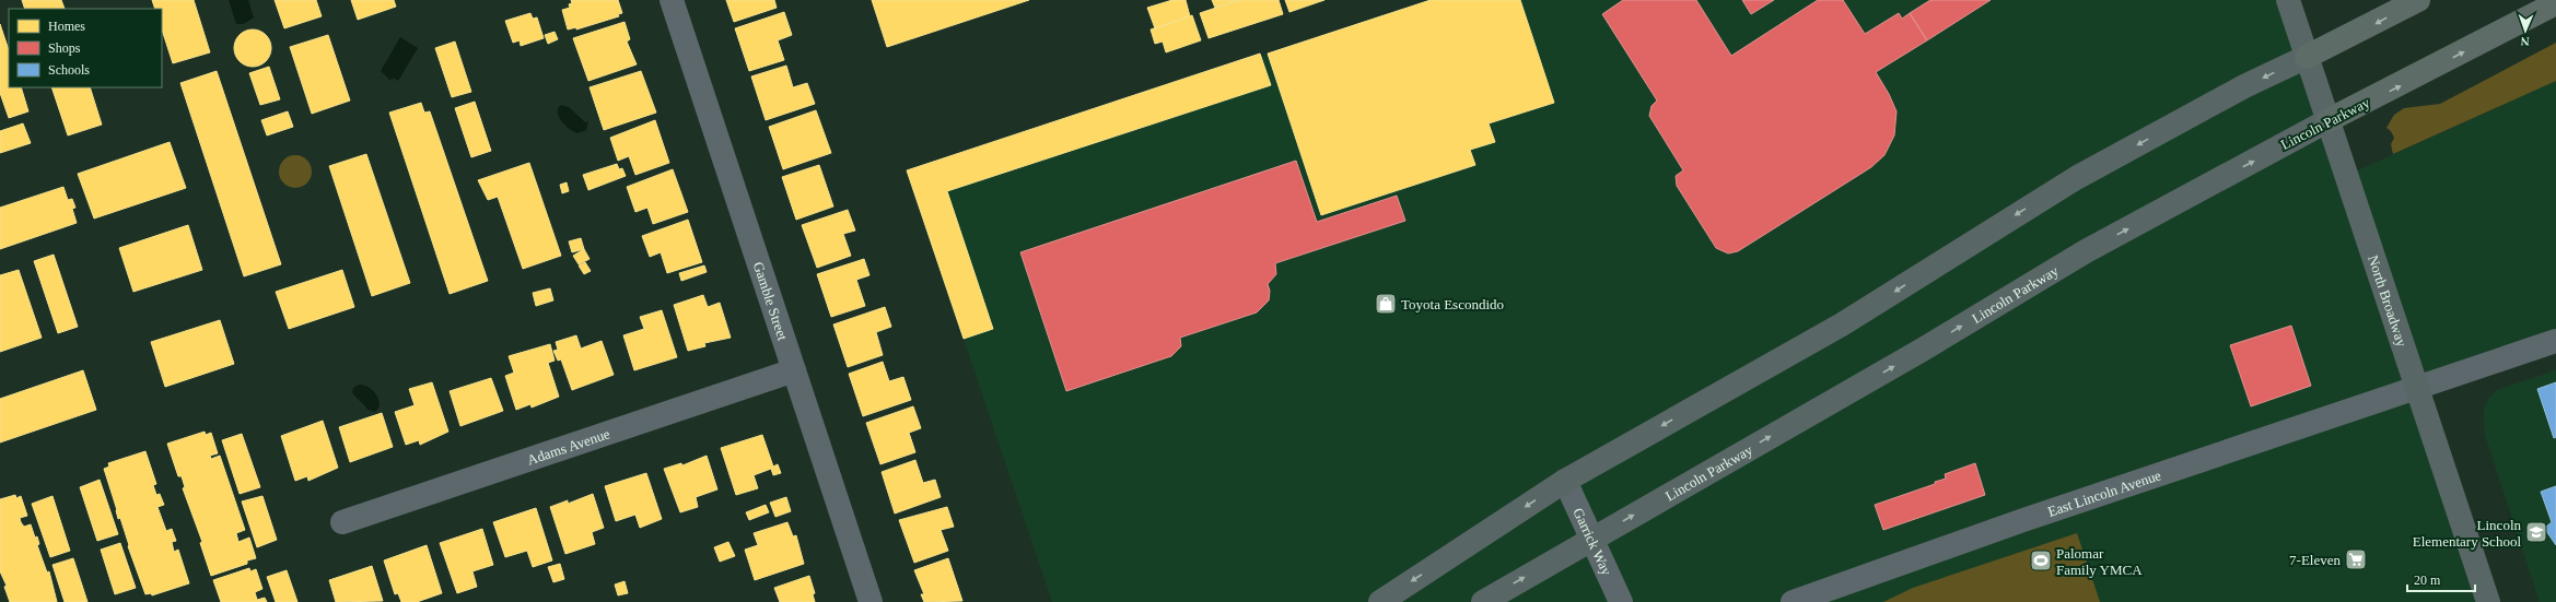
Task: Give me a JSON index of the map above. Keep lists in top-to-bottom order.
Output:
{
  "streets": {
    "highway": ["Lincoln Parkway"],
    "main road": ["North Broadway"],
    "street": [
      "Gamble Street",
      "Adams Avenue",
      "East Lincoln Avenue",
      "Garrick Way"
    ]
  },
  "crossings": [
    ["Lincoln Parkway", "North Broadway"],
    ["Lincoln Parkway", "Garrick Way"],
    ["Gamble Street", "Adams Avenue"],
    ["North Broadway", "East Lincoln Avenue"]
  ],
  "one_way": ["Lincoln Parkway"],
  "places": {
    "shop": ["Toyota Escondido"],
    "school or university": ["Lincoln Elementary School"],
    "supermarket": ["7-Eleven"],
    "sports": ["Palomar Family YMCA"]
  },
  "legend": ["Homes", "Shops", "Schools"],
  "scale_bar": "20 m",
  "north": "bottom"
}
